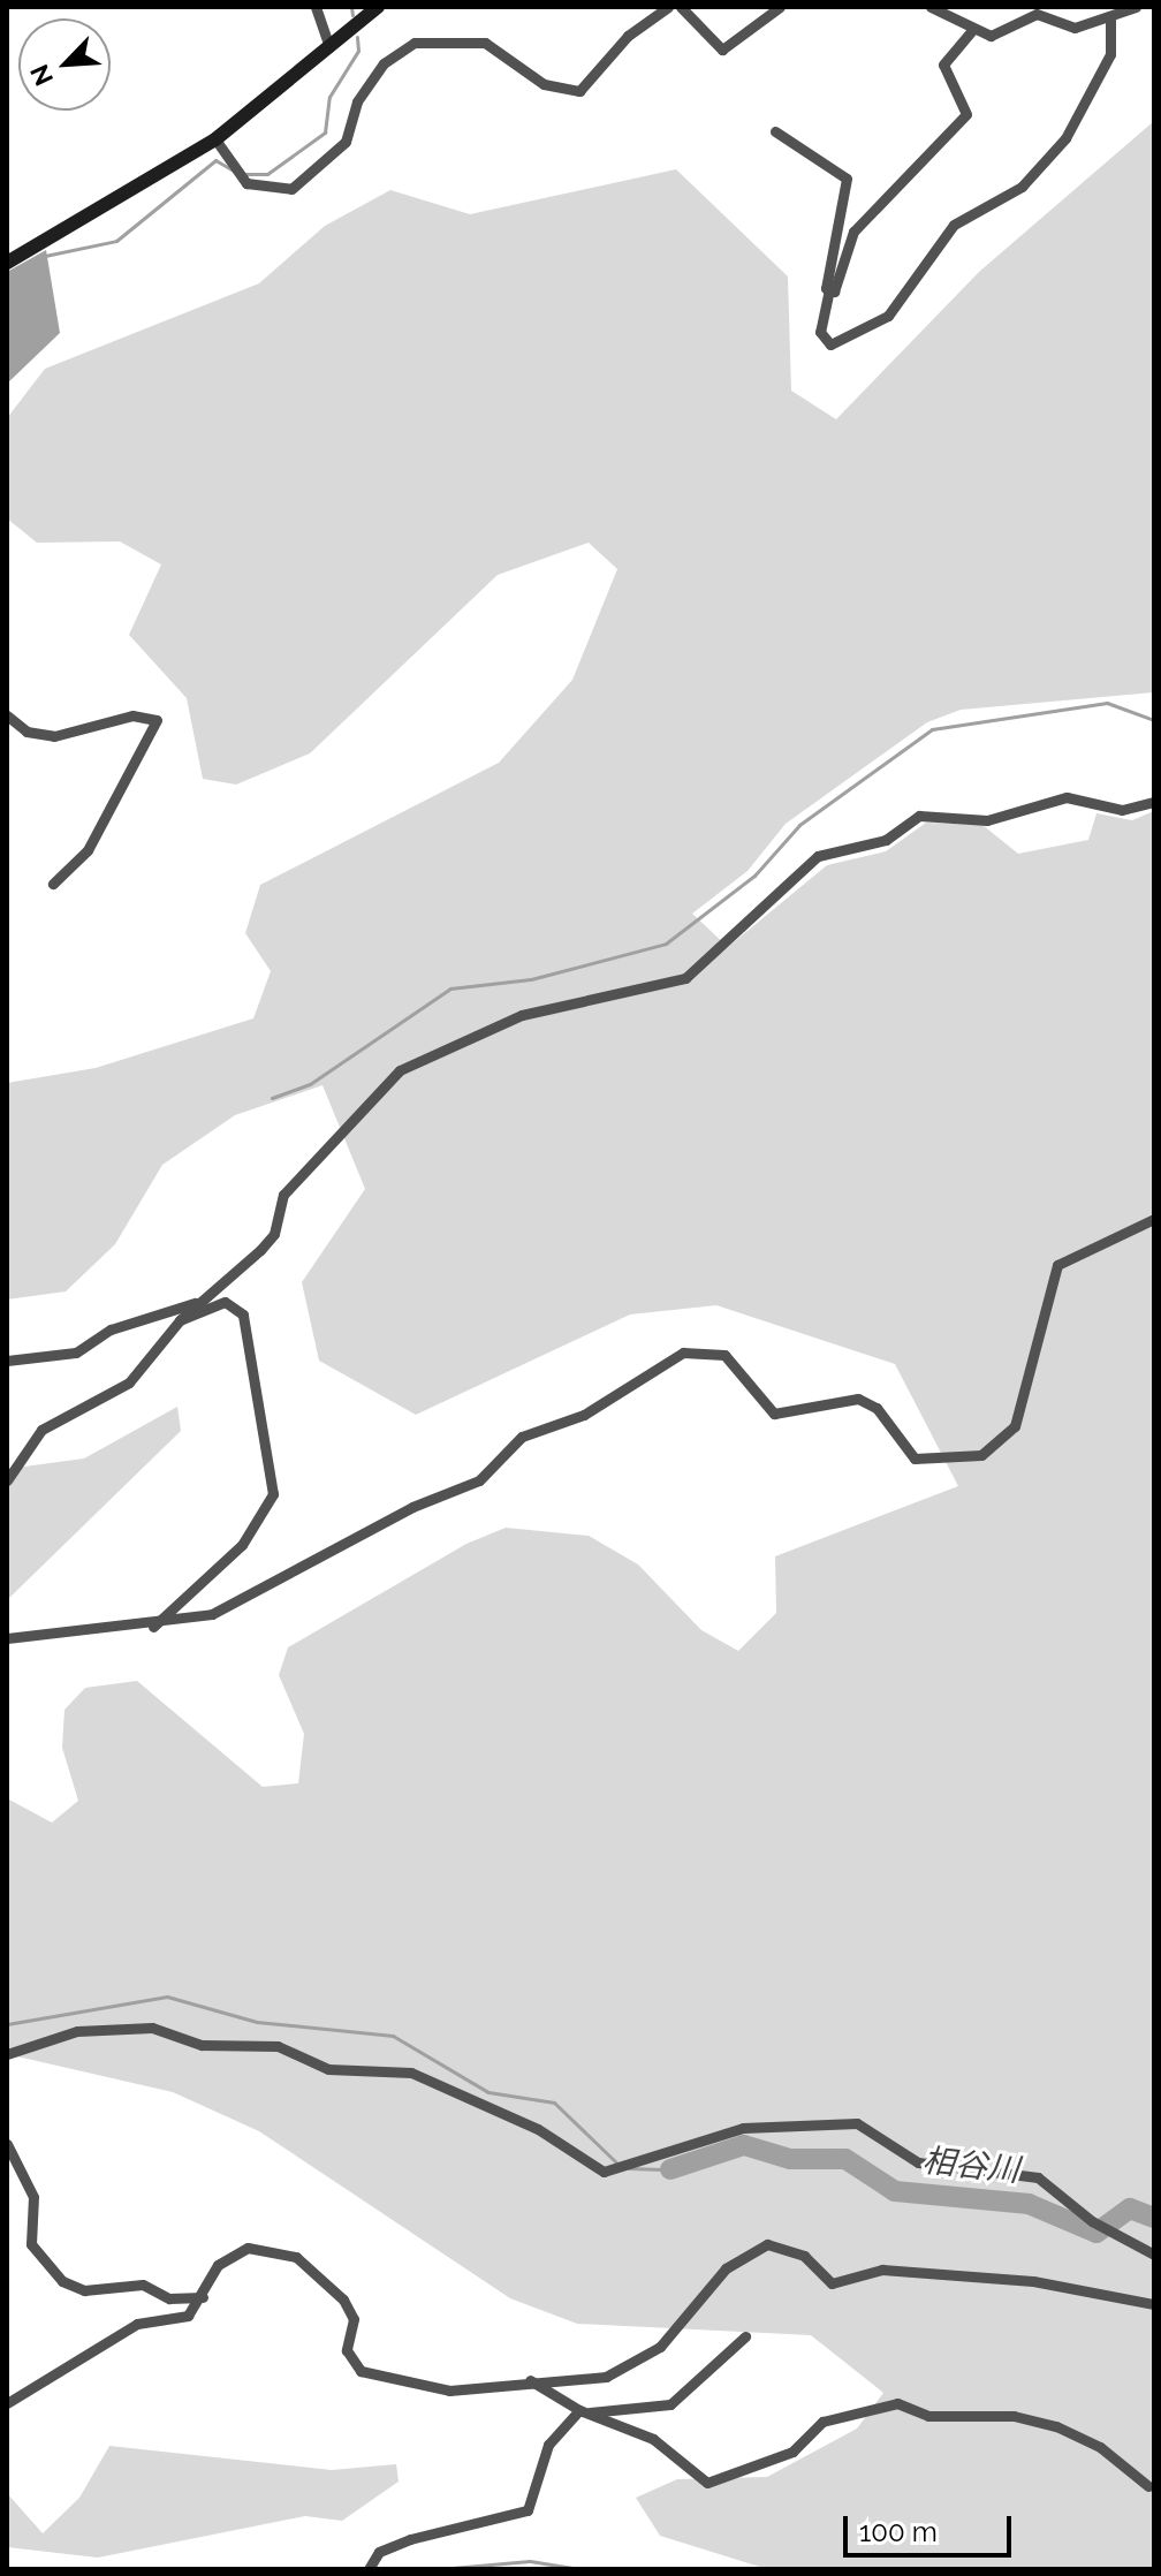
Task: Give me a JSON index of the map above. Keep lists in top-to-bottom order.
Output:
{
  "water": ["相谷川"],
  "scale_bar": "100 m",
  "north": "bottom left"
}
